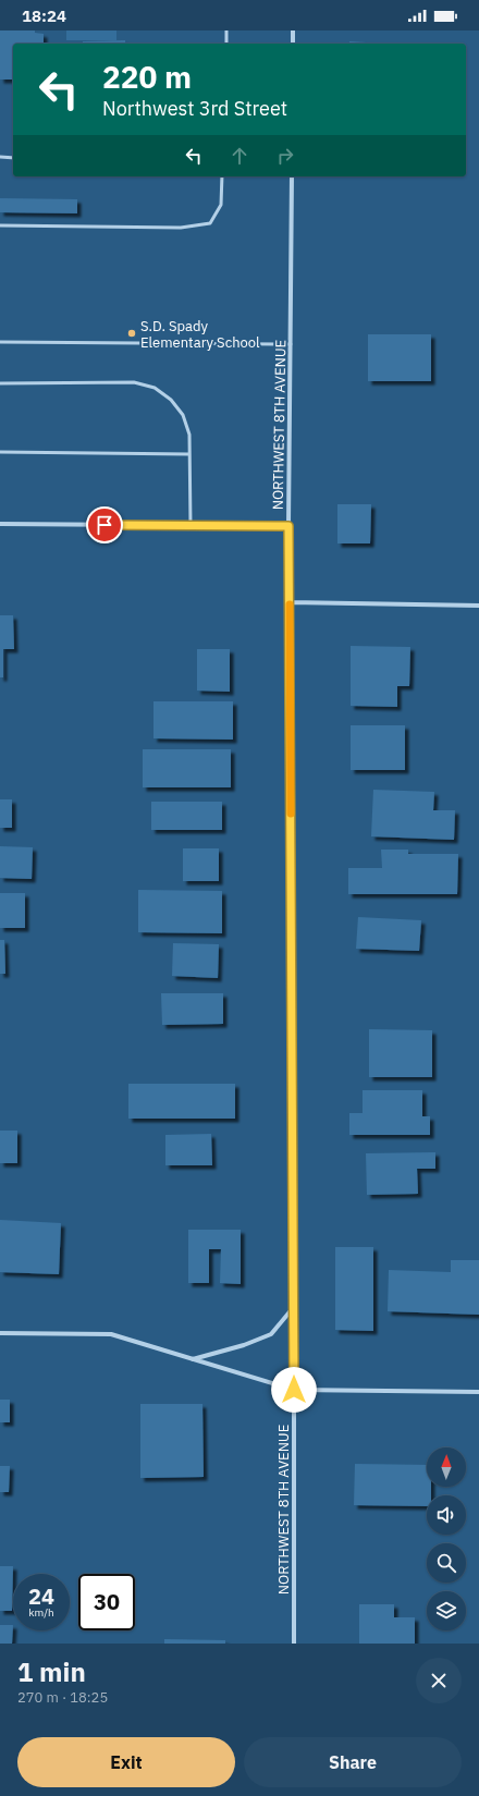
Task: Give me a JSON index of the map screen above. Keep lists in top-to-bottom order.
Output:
{
  "streets": {
    "street": ["NORTHWEST 8TH AVENUE"]
  },
  "places": ["S.D. Spady Elementary School"],
  "north": "top",
  "page": {
    "status": "18:24",
    "turn": ["220 m", "Northwest 3rd Street"],
    "speed": "24 km/h",
    "limit": "30",
    "heading": ["1 min", "270 m · 18:25"],
    "buttons": ["Exit", "Share"]
  }
}
